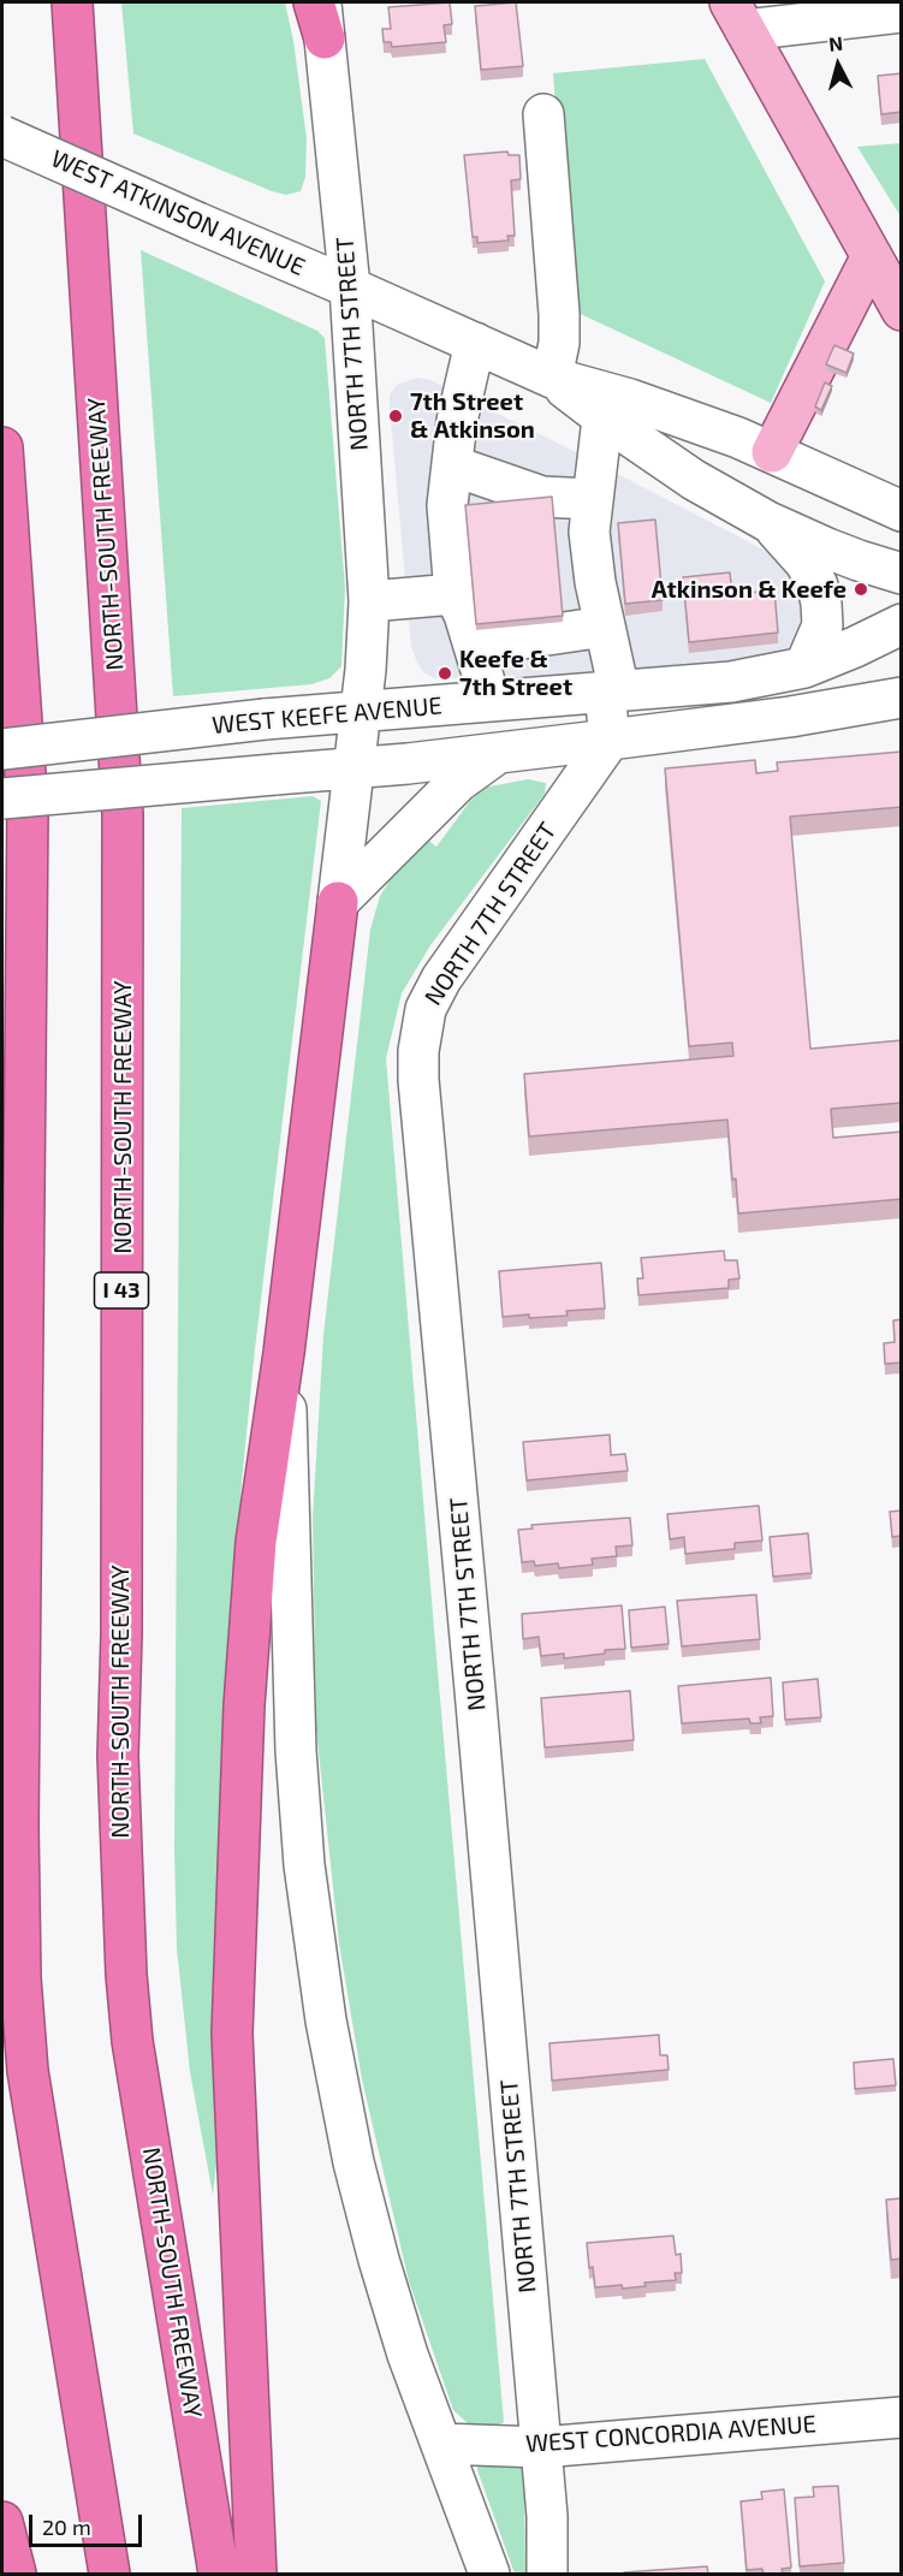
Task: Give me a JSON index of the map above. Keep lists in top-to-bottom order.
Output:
{
  "streets": {
    "highway": ["NORTH-SOUTH FREEWAY", "I 43"],
    "street": [
      "WEST ATKINSON AVENUE",
      "NORTH 7TH STREET",
      "WEST KEEFE AVENUE",
      "WEST CONCORDIA AVENUE"
    ]
  },
  "crossings": [
    ["WEST ATKINSON AVENUE", "NORTH 7TH STREET"],
    ["NORTH 7TH STREET", "WEST KEEFE AVENUE"],
    ["NORTH 7TH STREET", "WEST CONCORDIA AVENUE"]
  ],
  "places": ["7th Street & Atkinson", "Atkinson & Keefe", "Keefe & 7th Street"],
  "scale_bar": "20 m",
  "north": "top"
}
